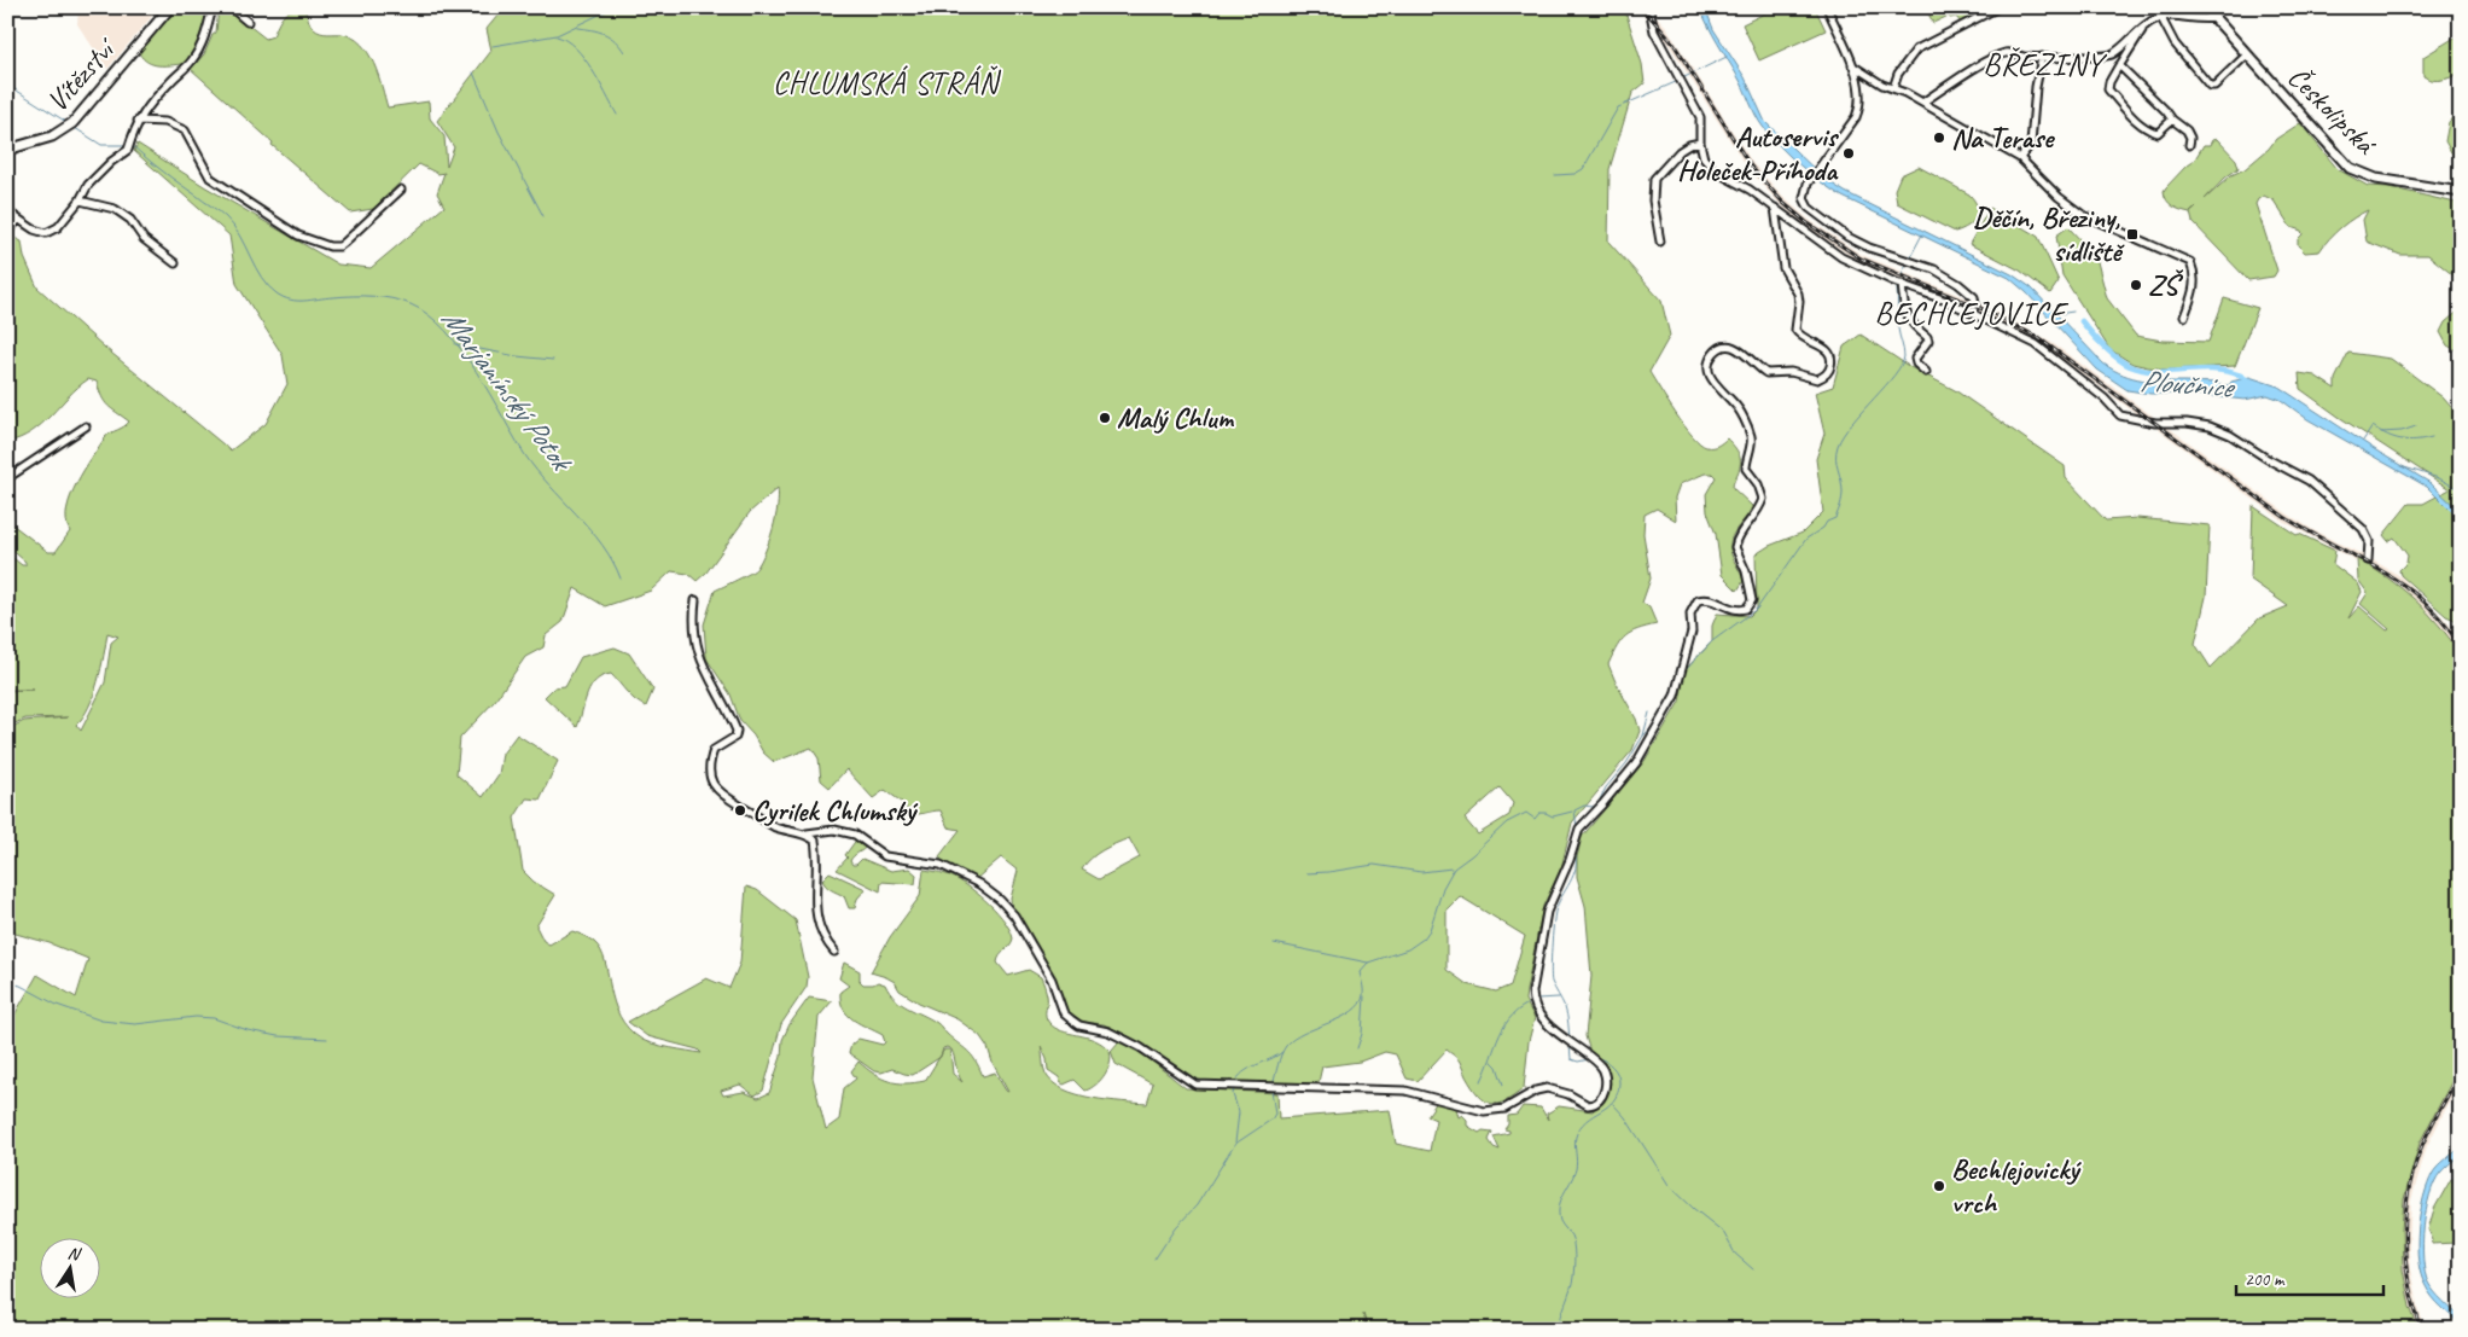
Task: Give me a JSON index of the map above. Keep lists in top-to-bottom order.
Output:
{
  "streets": {
    "main road": ["Vítězství", "Českolipská"]
  },
  "districts": ["BŘEZINY", "CHLUMSKÁ STRÁŇ", "BECHLEJOVICE"],
  "water": ["Ploučnice", "Marjanínský Potok"],
  "places": {
    "other": [
      "Na Terase",
      "Autoservis Holeček-Příhoda",
      "ZŠ",
      "Malý Chlum",
      "Cyrilek Chlumský",
      "Bechlejovický vrch"
    ],
    "transit": ["Děčín, Březiny, sídliště"]
  },
  "scale_bar": "200 m",
  "north": "top"
}
